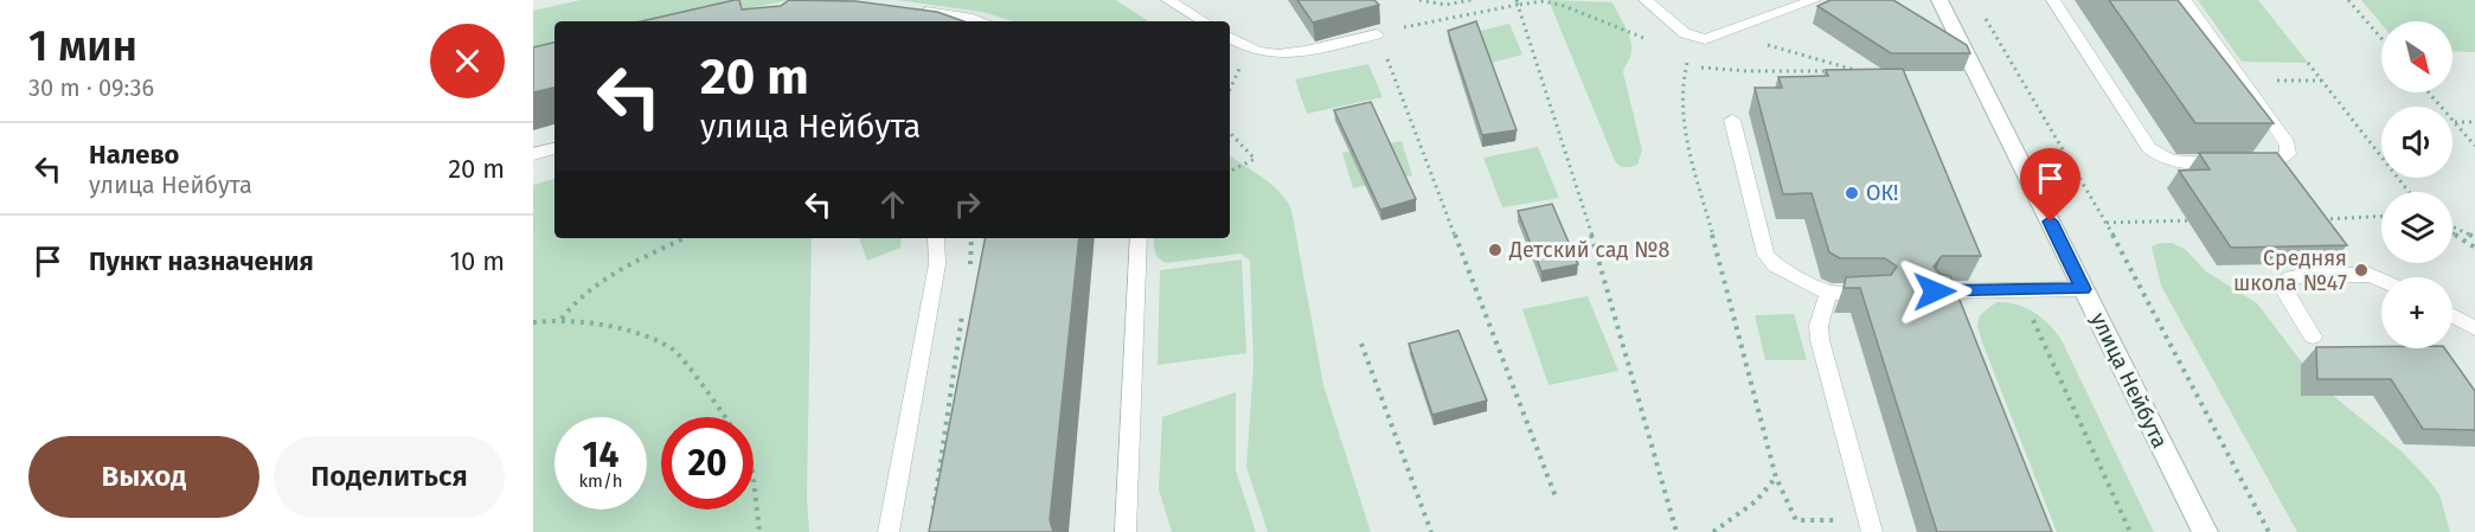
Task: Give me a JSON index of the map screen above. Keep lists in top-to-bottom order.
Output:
{
  "streets": {
    "street": ["улица Нейбута"]
  },
  "places": ["ОК!", "Детский сад №8", "Средняя школа №47"],
  "north": "bottom right",
  "page": {
    "heading": ["1 мин", "30 m · 09:36"],
    "map_buttons": "+",
    "turn": ["20 m", "улица Нейбута"],
    "list": [
      {
        "name": "Налево",
        "note": "улица Нейбута",
        "value": "20 m"
      },
      {
        "name": "Пункт назначения",
        "value": "10 m"
      }
    ],
    "speed": "14 km/h",
    "limit": "20",
    "buttons": ["Выход", "Поделиться"]
  }
}
